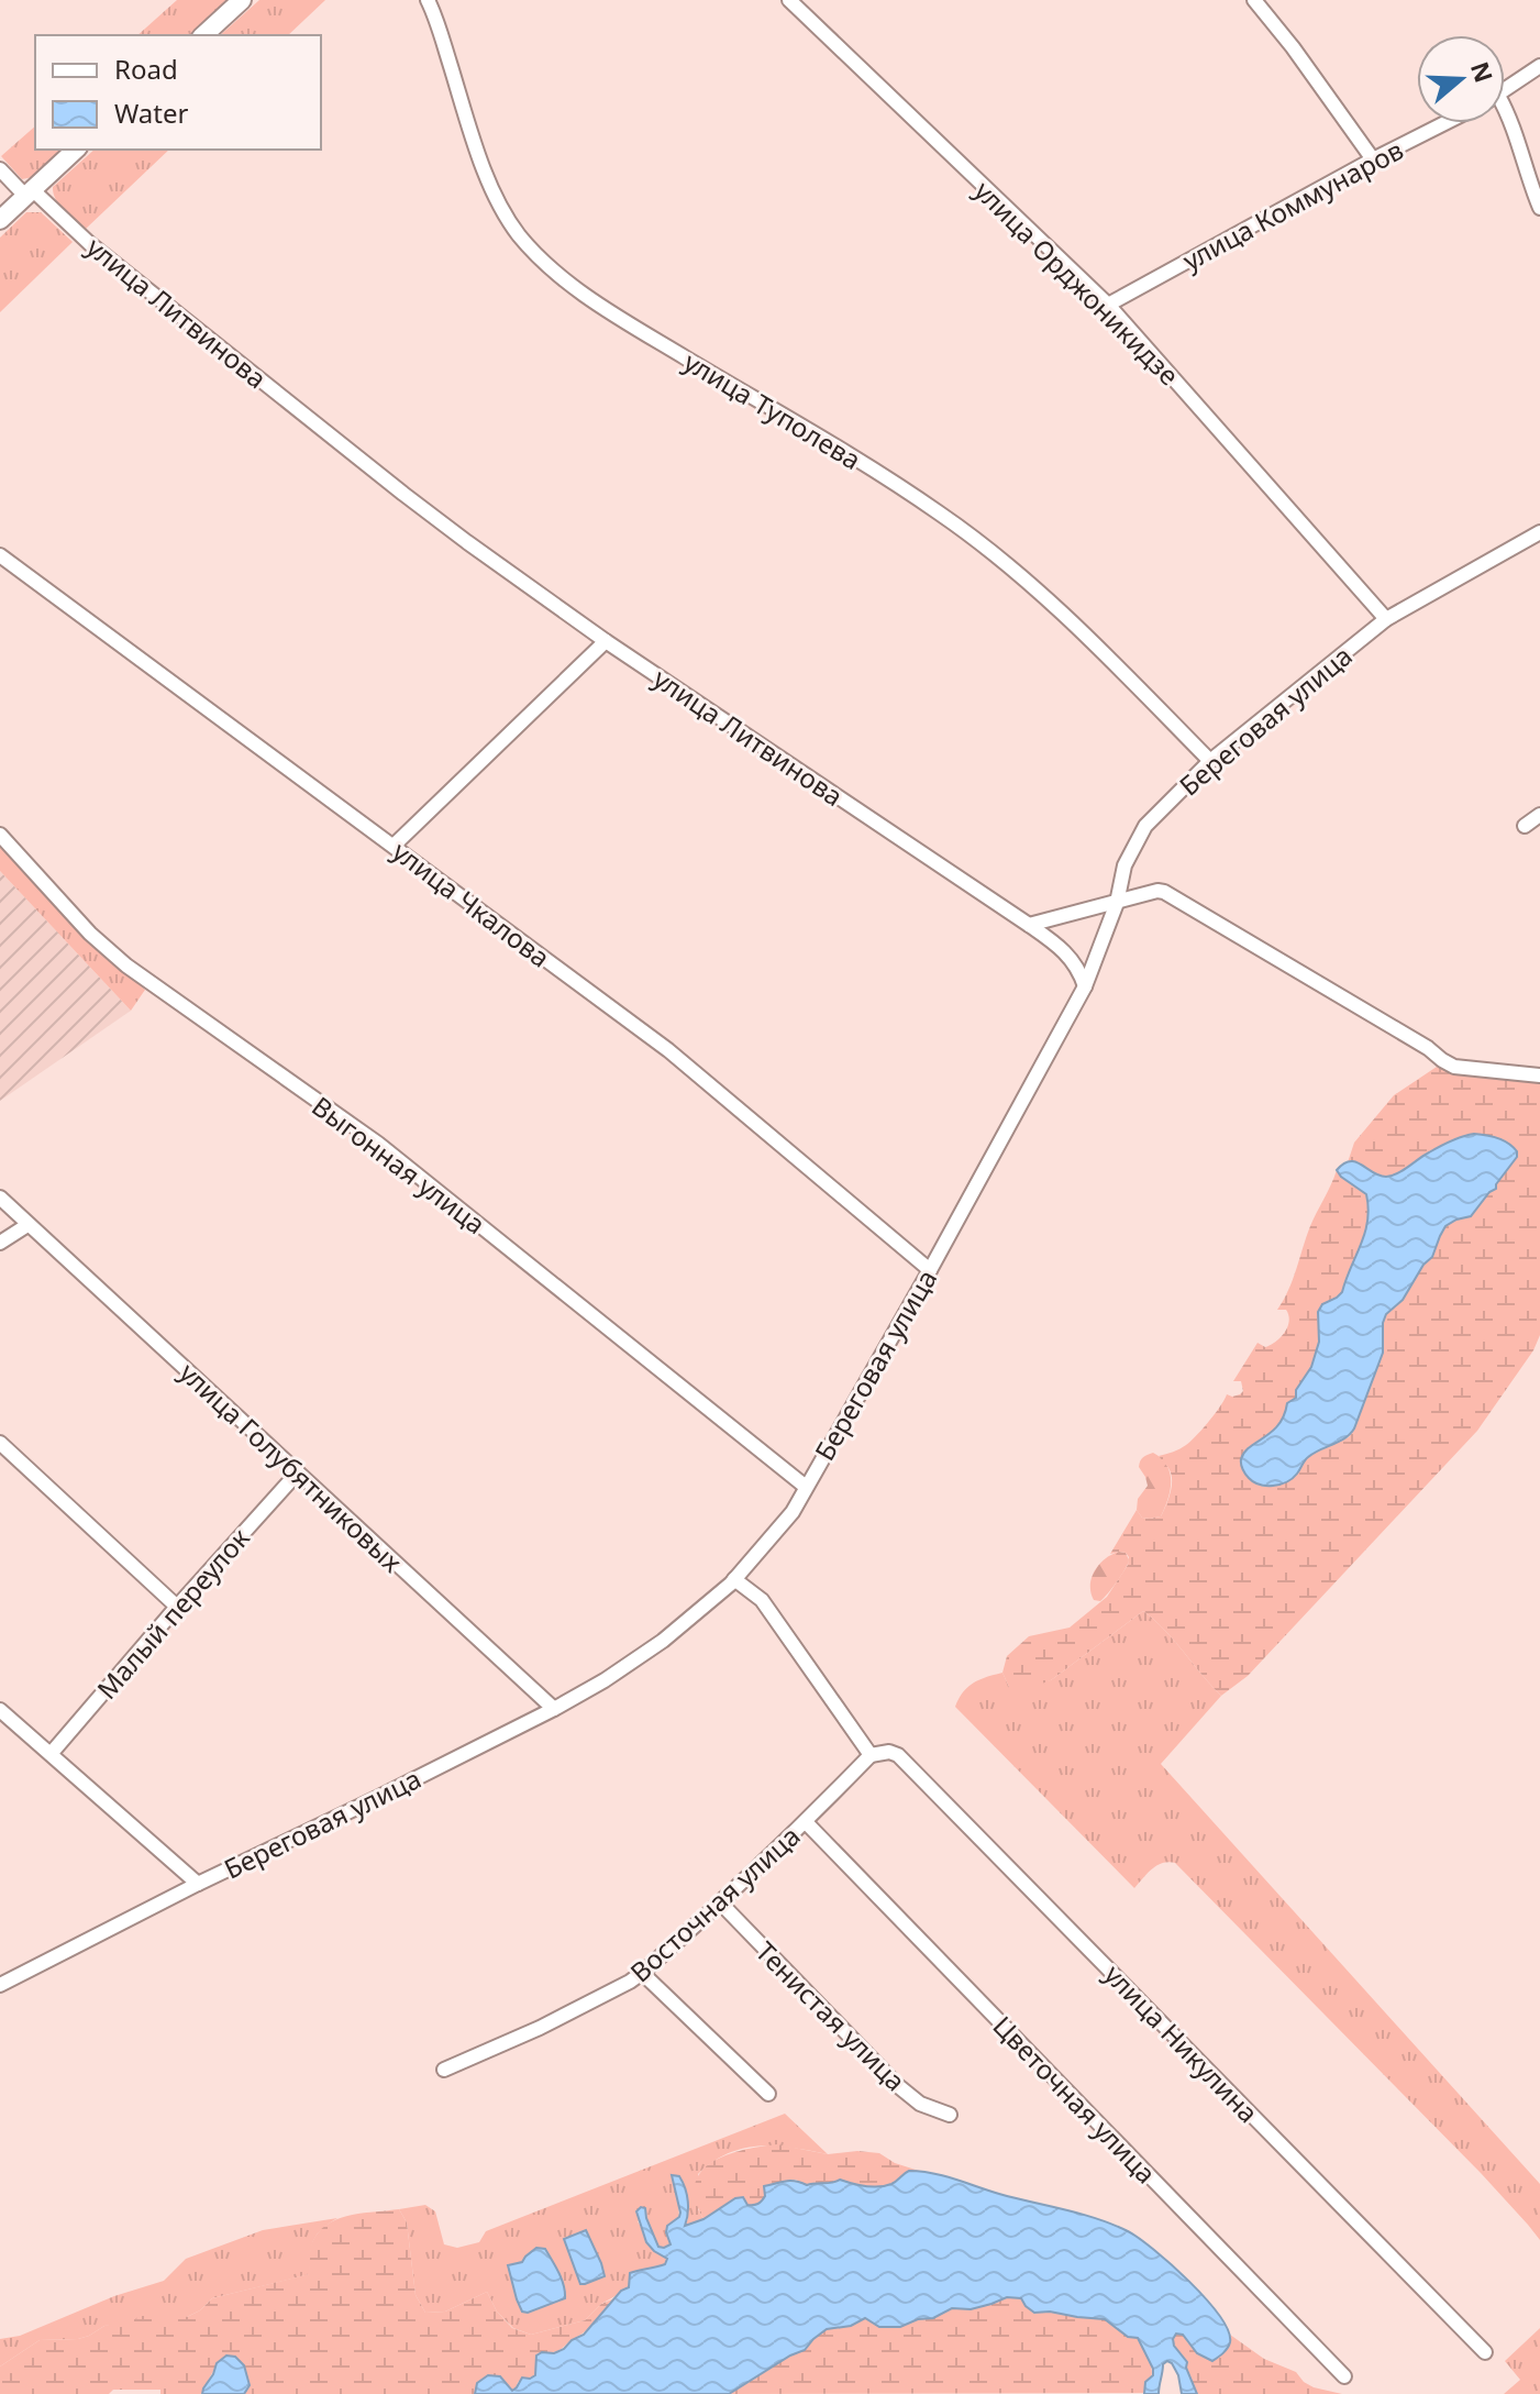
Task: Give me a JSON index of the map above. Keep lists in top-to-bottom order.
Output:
{
  "streets": {
    "street": [
      "улица Коммунаров",
      "улица Орджоникидзе",
      "улица Литвинова",
      "улица Туполева",
      "Береговая улица",
      "улица Чкалова",
      "Выгонная улица",
      "улица Голубятниковых",
      "Малый переулок",
      "Восточная улица",
      "Тенистая улица",
      "улица Никулина",
      "Цветочная улица"
    ]
  },
  "crossings": [
    ["улица Коммунаров", "улица Орджоникидзе"],
    ["улица Орджоникидзе", "Береговая улица"],
    ["улица Литвинова", "Береговая улица"],
    ["улица Туполева", "Береговая улица"],
    ["Береговая улица", "улица Чкалова"],
    ["Береговая улица", "Выгонная улица"],
    ["Береговая улица", "улица Голубятниковых"],
    ["улица Голубятниковых", "Малый переулок"],
    ["Восточная улица", "Тенистая улица"],
    ["Восточная улица", "улица Никулина"],
    ["Восточная улица", "Цветочная улица"]
  ],
  "legend": ["Road", "Water"],
  "north": "right"
}
